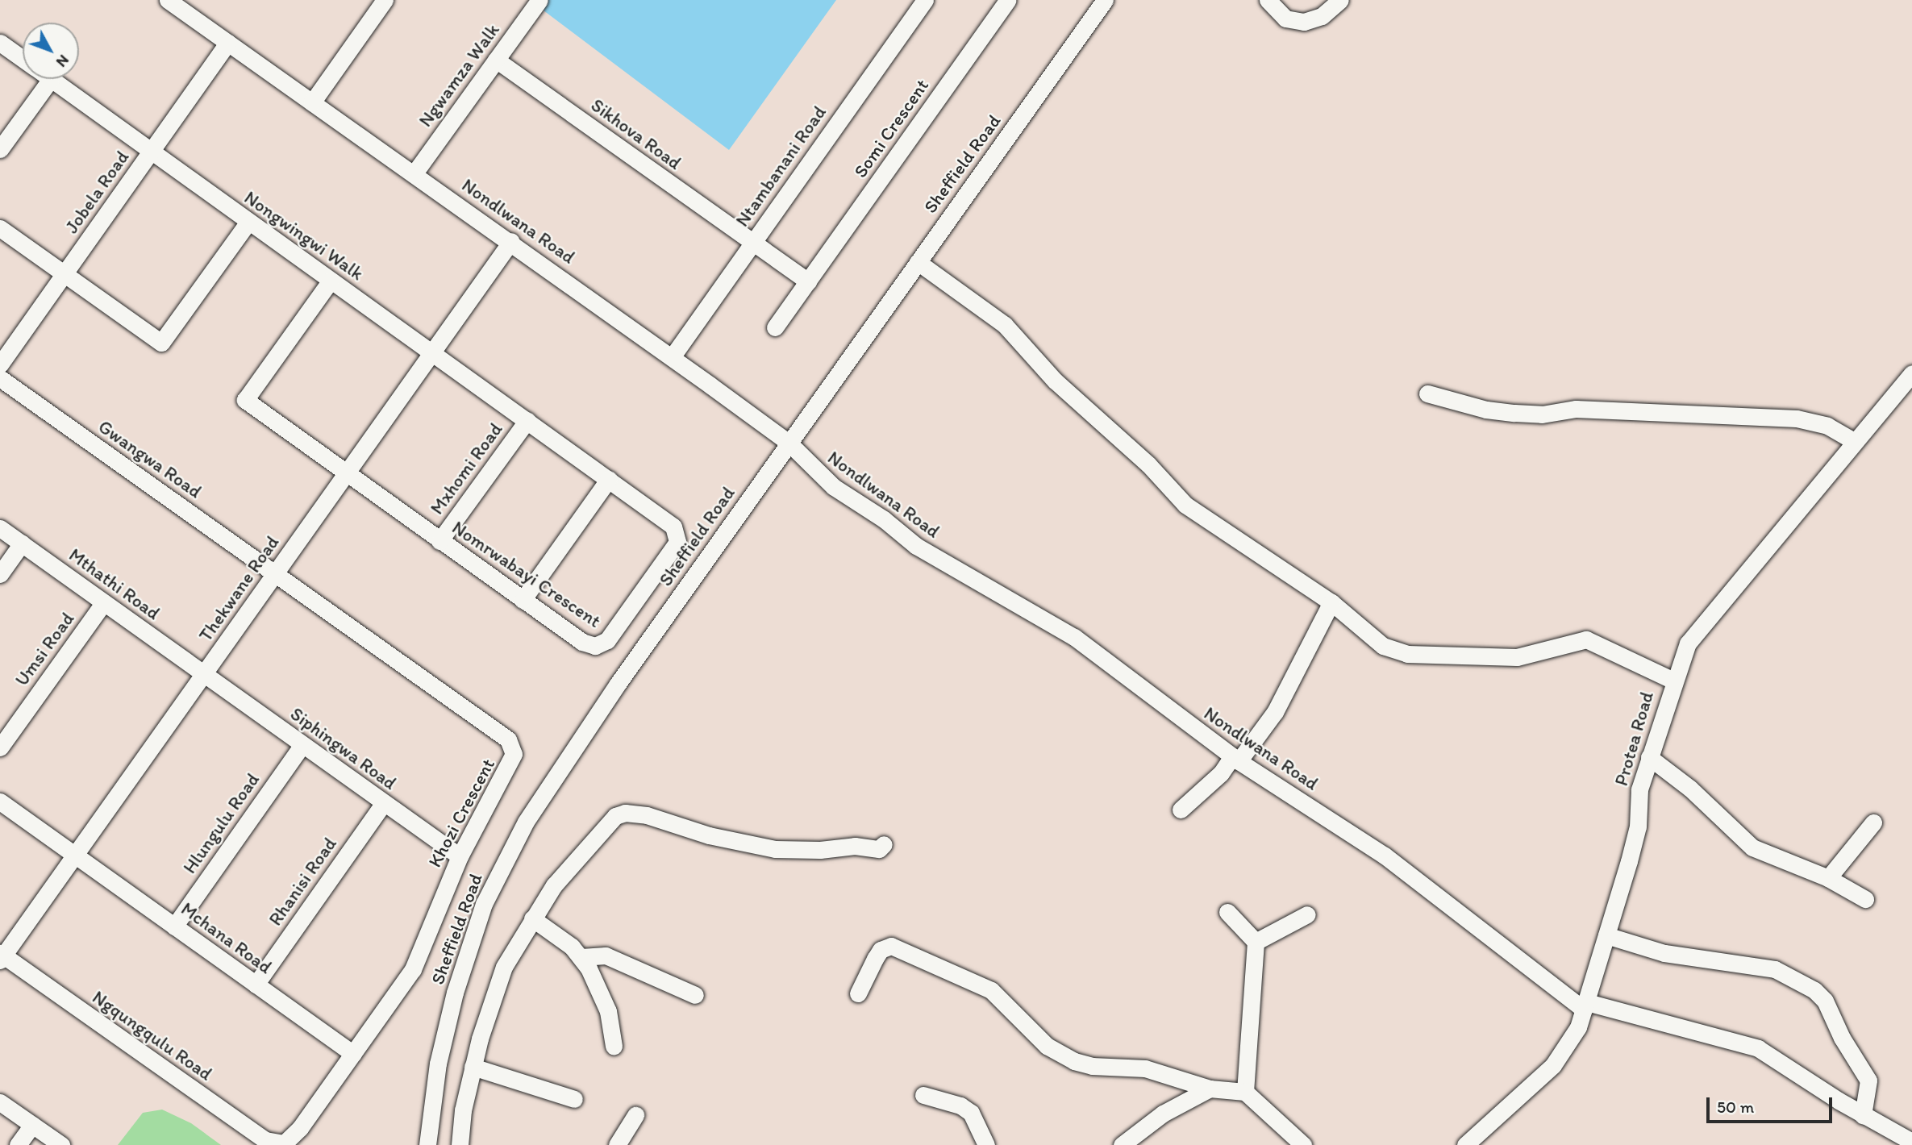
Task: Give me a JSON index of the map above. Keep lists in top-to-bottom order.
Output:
{
  "streets": {
    "street": [
      "Ngwamza Walk",
      "Somi Crescent",
      "Sikhova Road",
      "Sheffield Road",
      "Ntambanani Road",
      "Jobela Road",
      "Nondlwana Road",
      "Nongwingwi Walk",
      "Gwangwa Road",
      "Mxhomi Road",
      "Nomrwabayi Crescent",
      "Mthathi Road",
      "Thekwane Road",
      "Umsi Road",
      "Protea Road",
      "Siphingwa Road",
      "Khozi Crescent",
      "Hlungulu Road",
      "Rhanisi Road",
      "Mchana Road",
      "Ngqungqulu Road"
    ]
  },
  "crossings": [
    ["Ngwamza Walk", "Sikhova Road"],
    ["Ngwamza Walk", "Nondlwana Road"],
    ["Sikhova Road", "Ntambanani Road"],
    ["Sheffield Road", "Nondlwana Road"],
    ["Ntambanani Road", "Nondlwana Road"],
    ["Jobela Road", "Nondlwana Road"],
    ["Jobela Road", "Nongwingwi Walk"],
    ["Nondlwana Road", "Thekwane Road"],
    ["Nondlwana Road", "Protea Road"],
    ["Nongwingwi Walk", "Nomrwabayi Crescent"],
    ["Nongwingwi Walk", "Thekwane Road"],
    ["Gwangwa Road", "Thekwane Road"],
    ["Gwangwa Road", "Khozi Crescent"],
    ["Mxhomi Road", "Nomrwabayi Crescent"],
    ["Nomrwabayi Crescent", "Thekwane Road"],
    ["Mthathi Road", "Thekwane Road"],
    ["Mthathi Road", "Umsi Road"],
    ["Mthathi Road", "Siphingwa Road"],
    ["Thekwane Road", "Siphingwa Road"],
    ["Thekwane Road", "Khozi Crescent"],
    ["Thekwane Road", "Mchana Road"],
    ["Thekwane Road", "Ngqungqulu Road"],
    ["Siphingwa Road", "Khozi Crescent"],
    ["Siphingwa Road", "Hlungulu Road"],
    ["Siphingwa Road", "Rhanisi Road"],
    ["Khozi Crescent", "Mchana Road"],
    ["Khozi Crescent", "Ngqungqulu Road"],
    ["Hlungulu Road", "Mchana Road"],
    ["Rhanisi Road", "Mchana Road"]
  ],
  "scale_bar": "50 m",
  "north": "bottom right"
}
